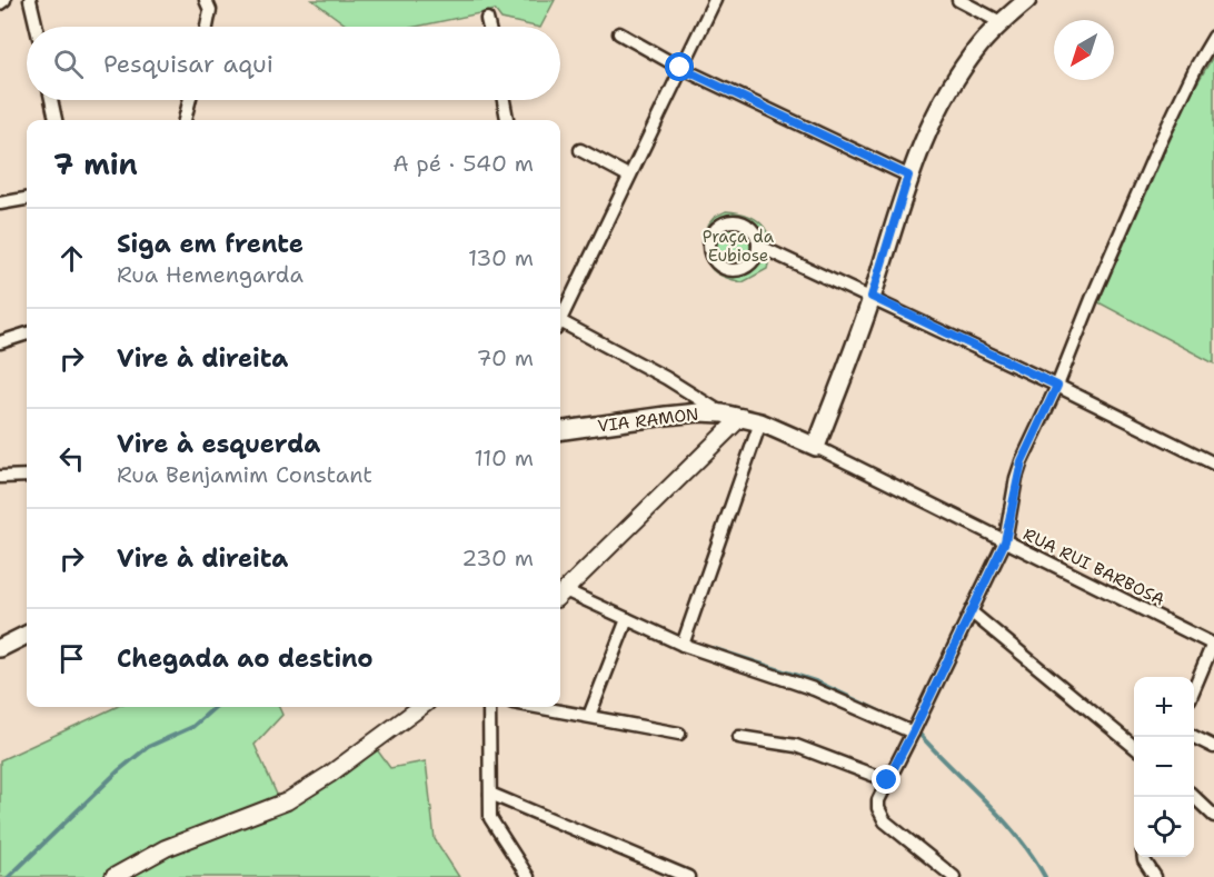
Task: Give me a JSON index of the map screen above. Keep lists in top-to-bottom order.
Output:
{
  "streets": {
    "main road": ["VIA RAMON"],
    "street": ["RUA RUI BARBOSA"]
  },
  "crossings": [
    ["VIA RAMON", "RUA RUI BARBOSA"]
  ],
  "parks": ["Praça da Eubiose"],
  "north": "bottom left",
  "page": {
    "search": "Pesquisar aqui",
    "heading": ["7 min", "A pé · 540 m"],
    "list": [
      ["Siga em frente", "Rua Hemengarda", "130 m"],
      ["Vire à direita", "70 m"],
      ["Vire à esquerda", "Rua Benjamim Constant", "110 m"],
      ["Vire à direita", "230 m"],
      "Chegada ao destino"
    ],
    "map_buttons": ["+", "−"]
  }
}
